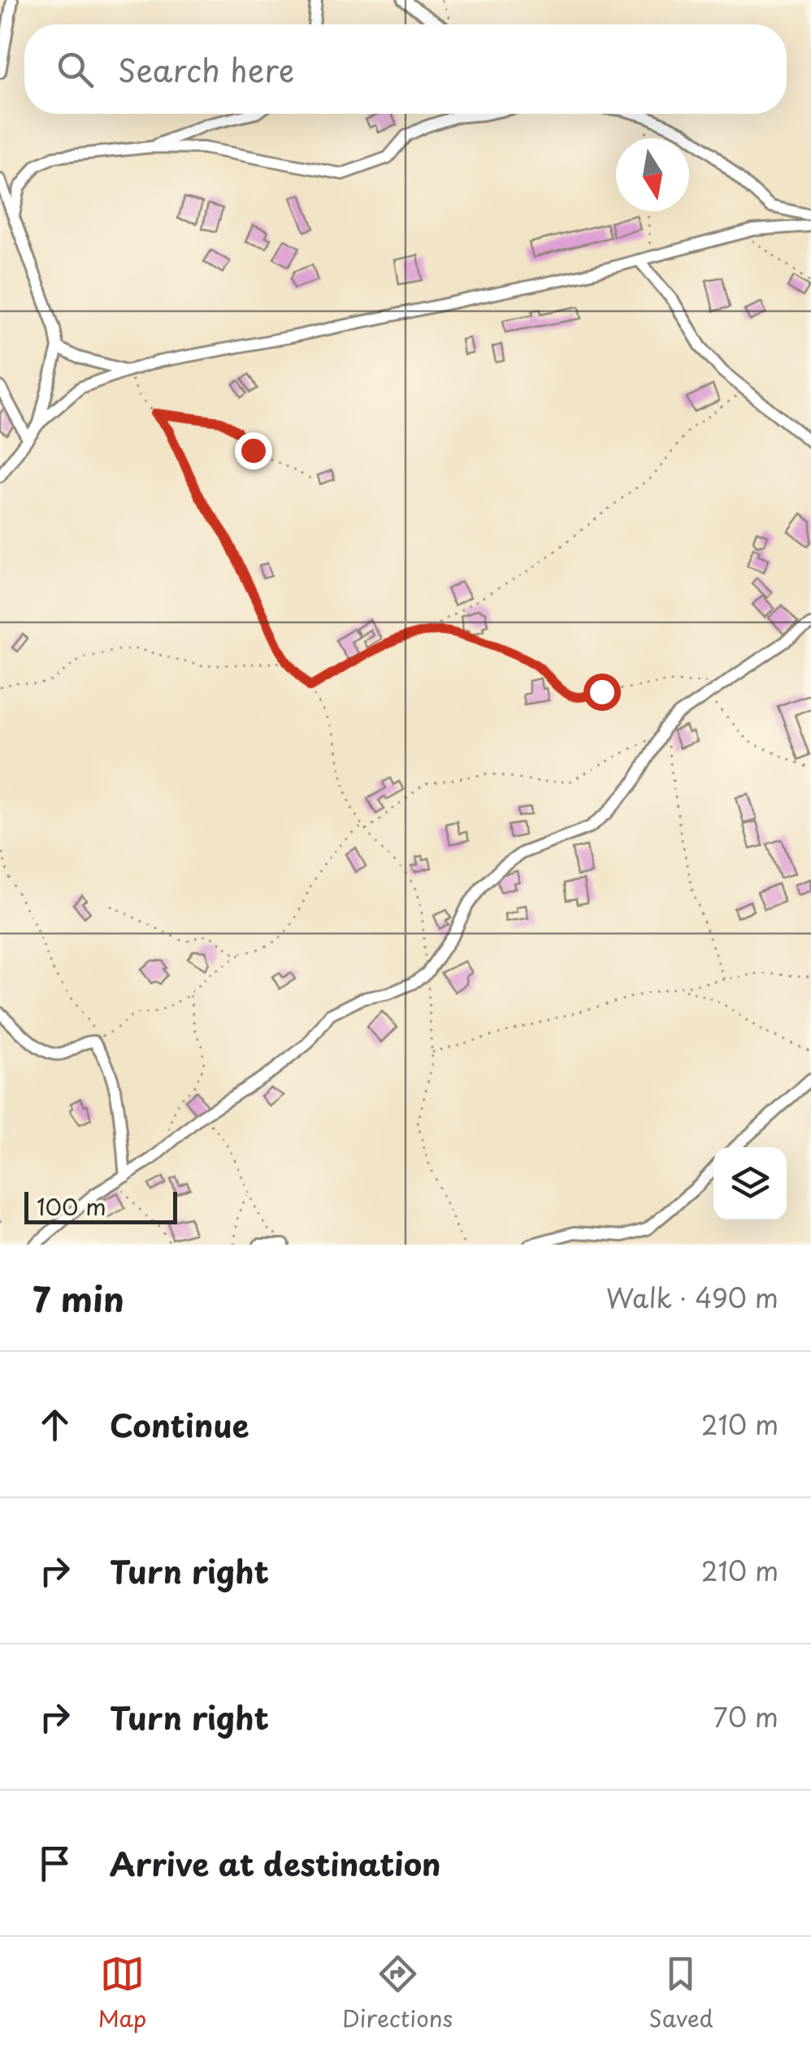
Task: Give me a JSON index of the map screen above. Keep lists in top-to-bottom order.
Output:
{
  "scale_bar": "100 m",
  "north": "bottom",
  "page": {
    "search": "Search here",
    "scale": "100 m",
    "heading": ["7 min", "Walk · 490 m"],
    "list": [
      ["Continue", "210 m"],
      ["Turn right", "210 m"],
      ["Turn right", "70 m"],
      "Arrive at destination"
    ],
    "nav": ["Map", "Directions", "Saved"]
  }
}
